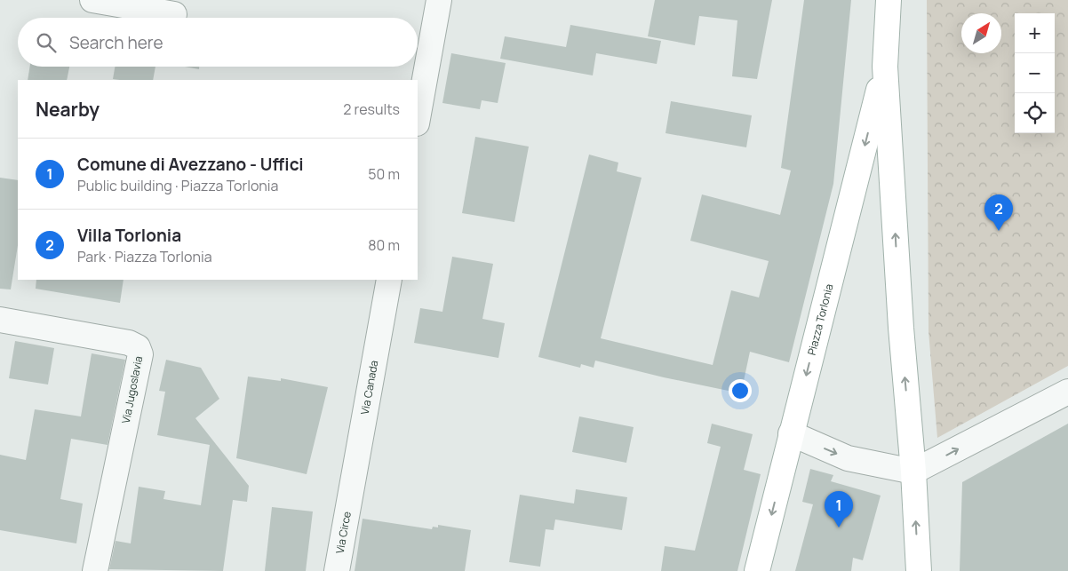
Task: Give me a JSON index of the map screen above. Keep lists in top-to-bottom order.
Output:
{
  "streets": {
    "main road": ["Piazza Torlonia"],
    "street": ["Via Canada", "Via Jugoslavia", "Via Circe"]
  },
  "crossings": [
    ["Via Canada", "Via Circe"]
  ],
  "north": "top right",
  "page": {
    "map_buttons": ["+", "−"],
    "search": "Search here",
    "heading": ["Nearby", "2 results"],
    "list": [
      {
        "mark": "1",
        "name": "Comune di Avezzano - Uffici",
        "note": "Public building · Piazza Torlonia",
        "value": "50 m"
      },
      {
        "mark": "2",
        "name": "Villa Torlonia",
        "note": "Park · Piazza Torlonia",
        "value": "80 m"
      }
    ],
    "pins": ["2", "1"]
  }
}
